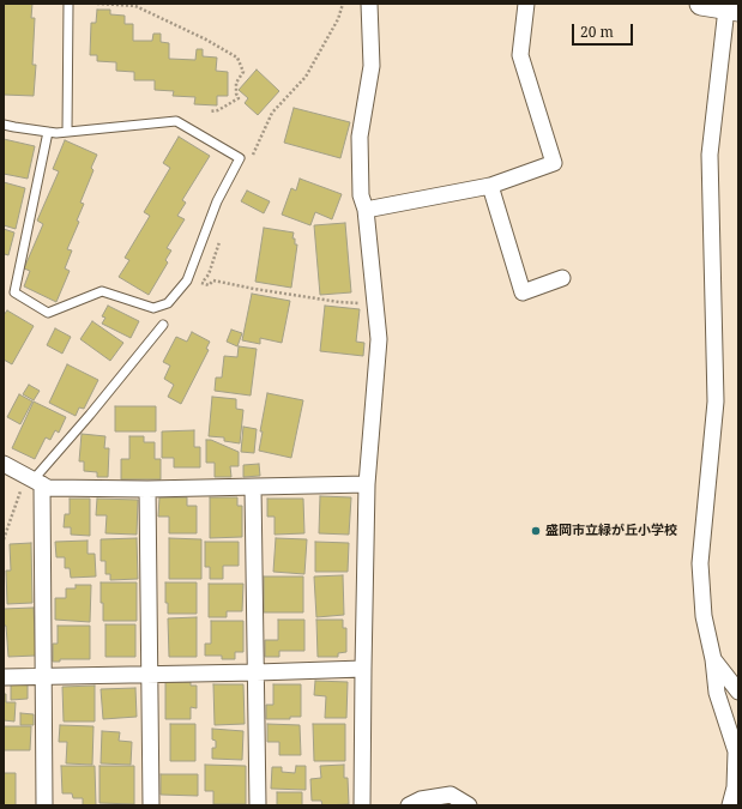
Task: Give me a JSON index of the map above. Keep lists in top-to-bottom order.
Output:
{
  "places": ["盛岡市立緑が丘小学校"],
  "scale_bar": "20 m"
}
